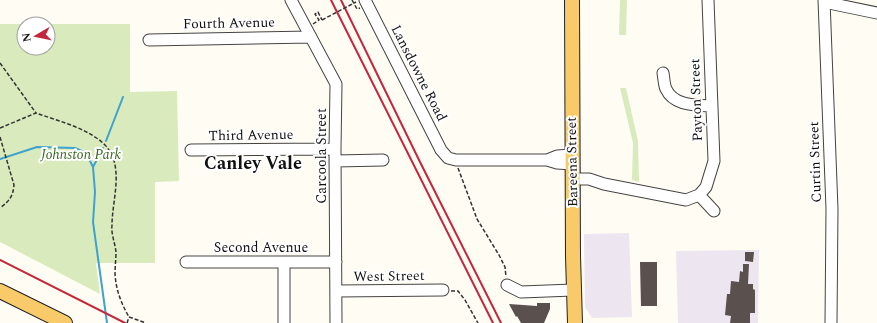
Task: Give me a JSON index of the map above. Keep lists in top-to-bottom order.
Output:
{
  "streets": {
    "main road": ["Bareena Street"],
    "street": [
      "Fourth Avenue",
      "Lansdowne Road",
      "Payton Street",
      "Third Avenue",
      "Carcoola Street",
      "Curtin Street",
      "Second Avenue",
      "West Street"
    ]
  },
  "crossings": [
    ["Fourth Avenue", "Carcoola Street"],
    ["Third Avenue", "Carcoola Street"],
    ["Carcoola Street", "Second Avenue"],
    ["Carcoola Street", "West Street"]
  ],
  "districts": ["Canley Vale"],
  "parks": ["Johnston Park"],
  "north": "left"
}
